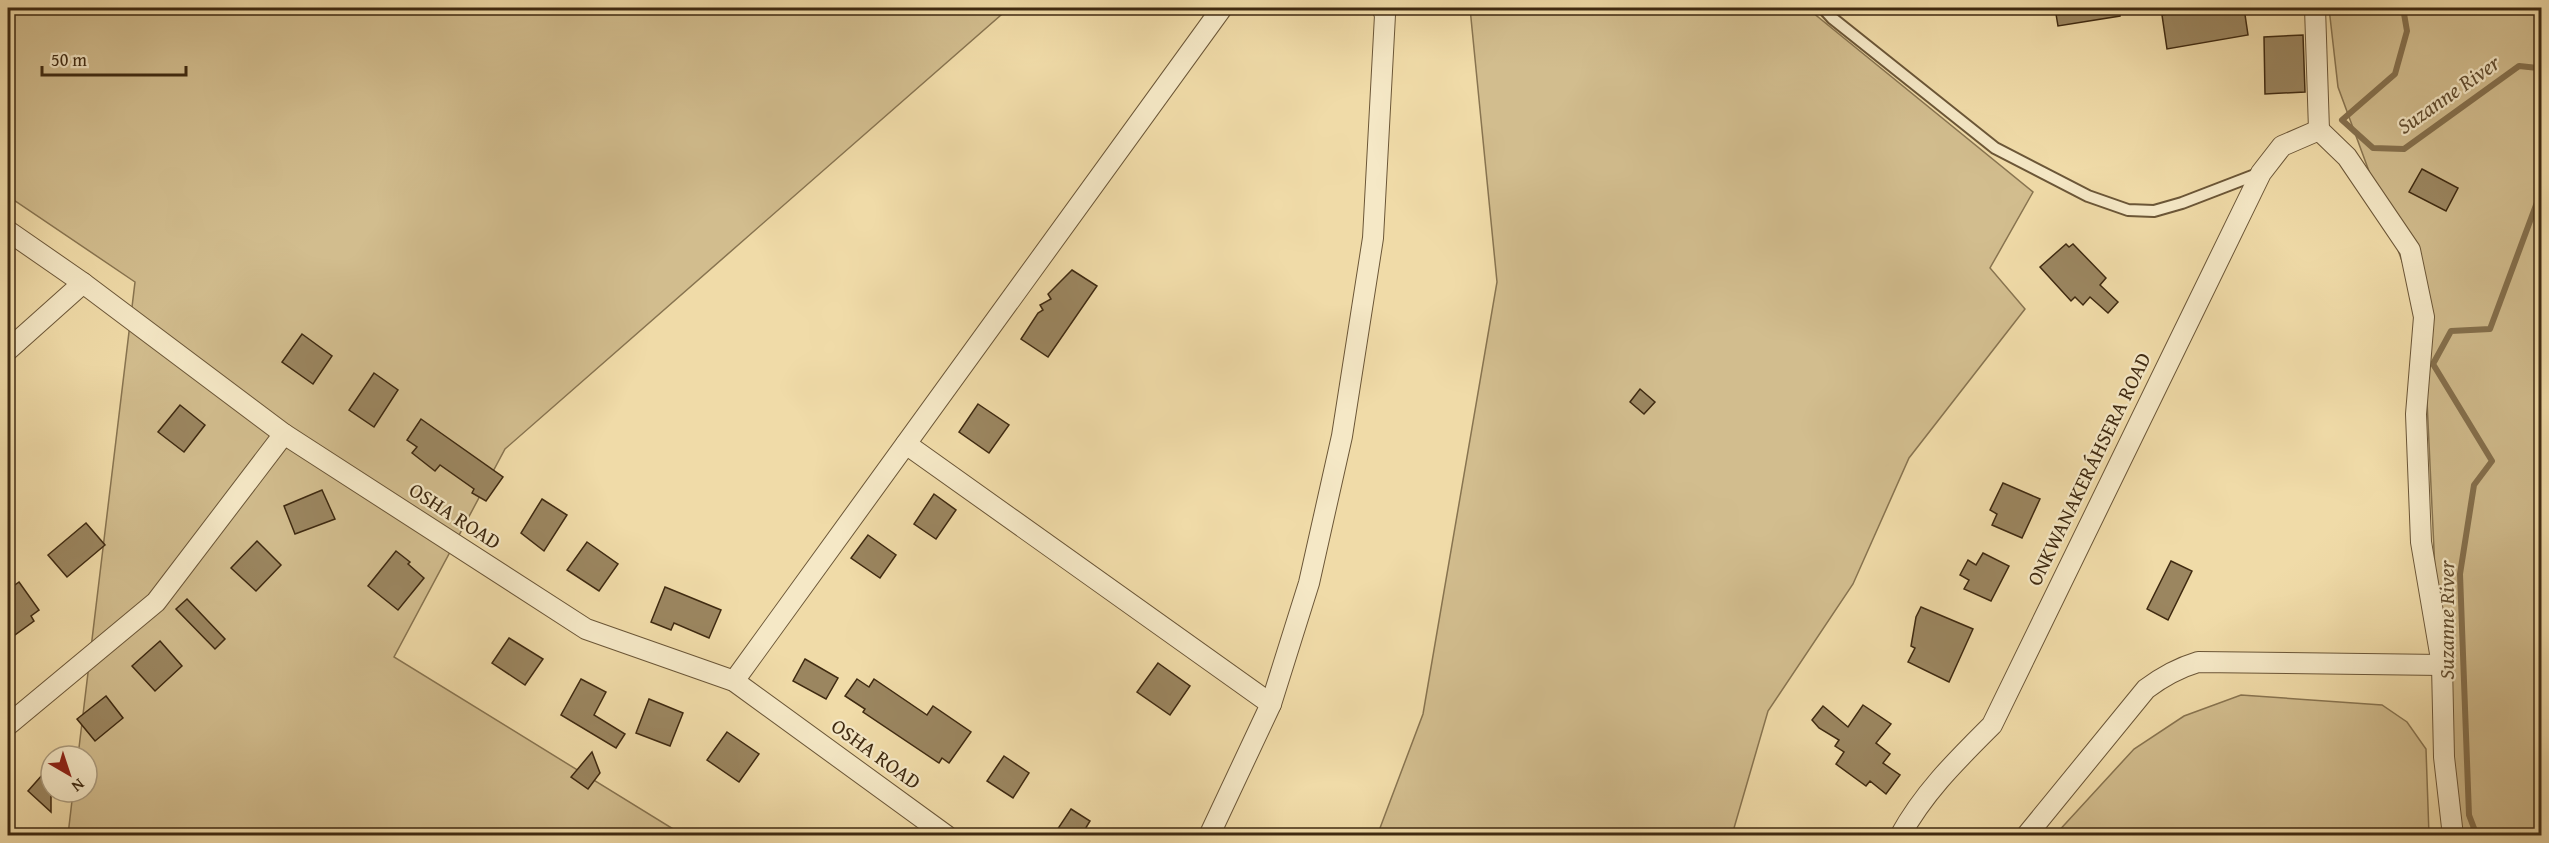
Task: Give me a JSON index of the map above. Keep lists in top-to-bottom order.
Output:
{
  "streets": {
    "street": ["ONKWANAKERÁHSERA ROAD", "OSHA ROAD"]
  },
  "water": ["Suzanne River"],
  "scale_bar": "50 m",
  "north": "bottom right"
}
